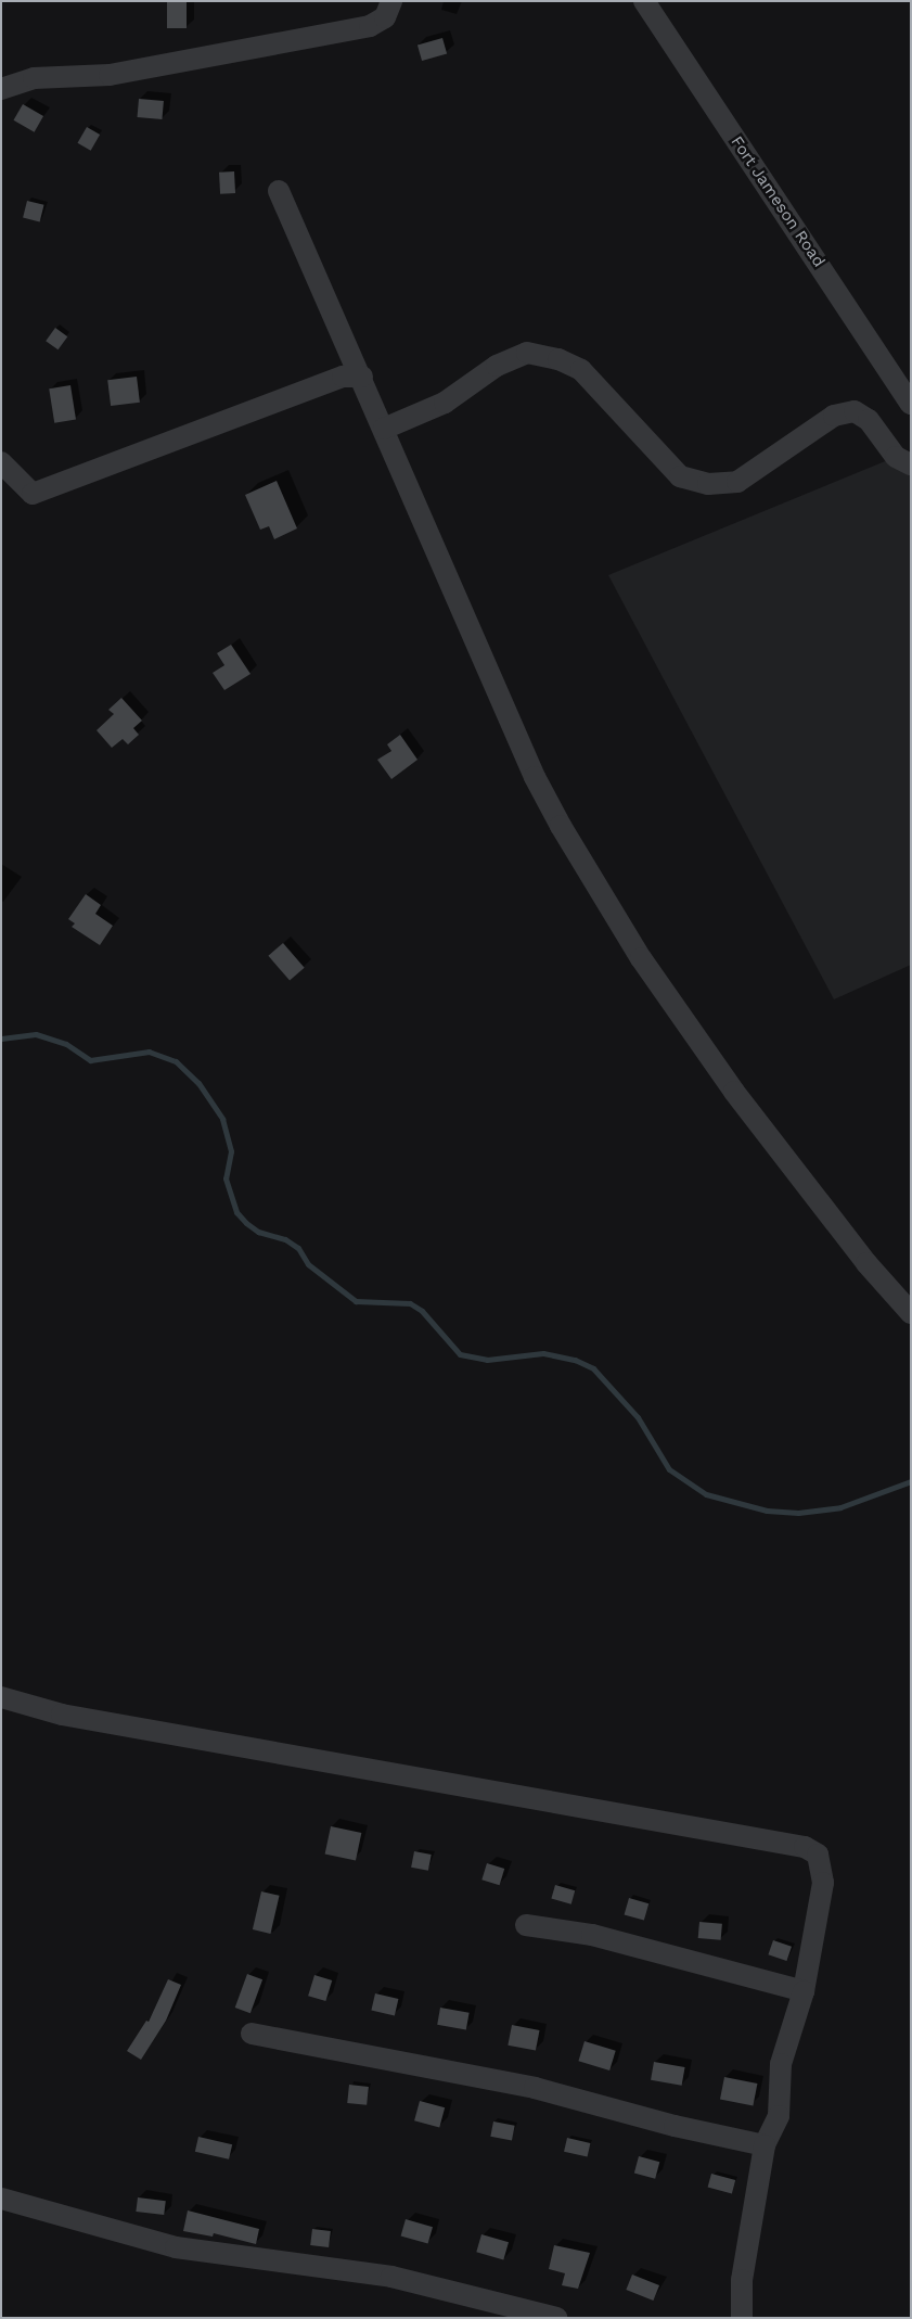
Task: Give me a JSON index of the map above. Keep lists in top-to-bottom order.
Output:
{
  "streets": {
    "street": ["Fort Jameson Road"]
  }
}
